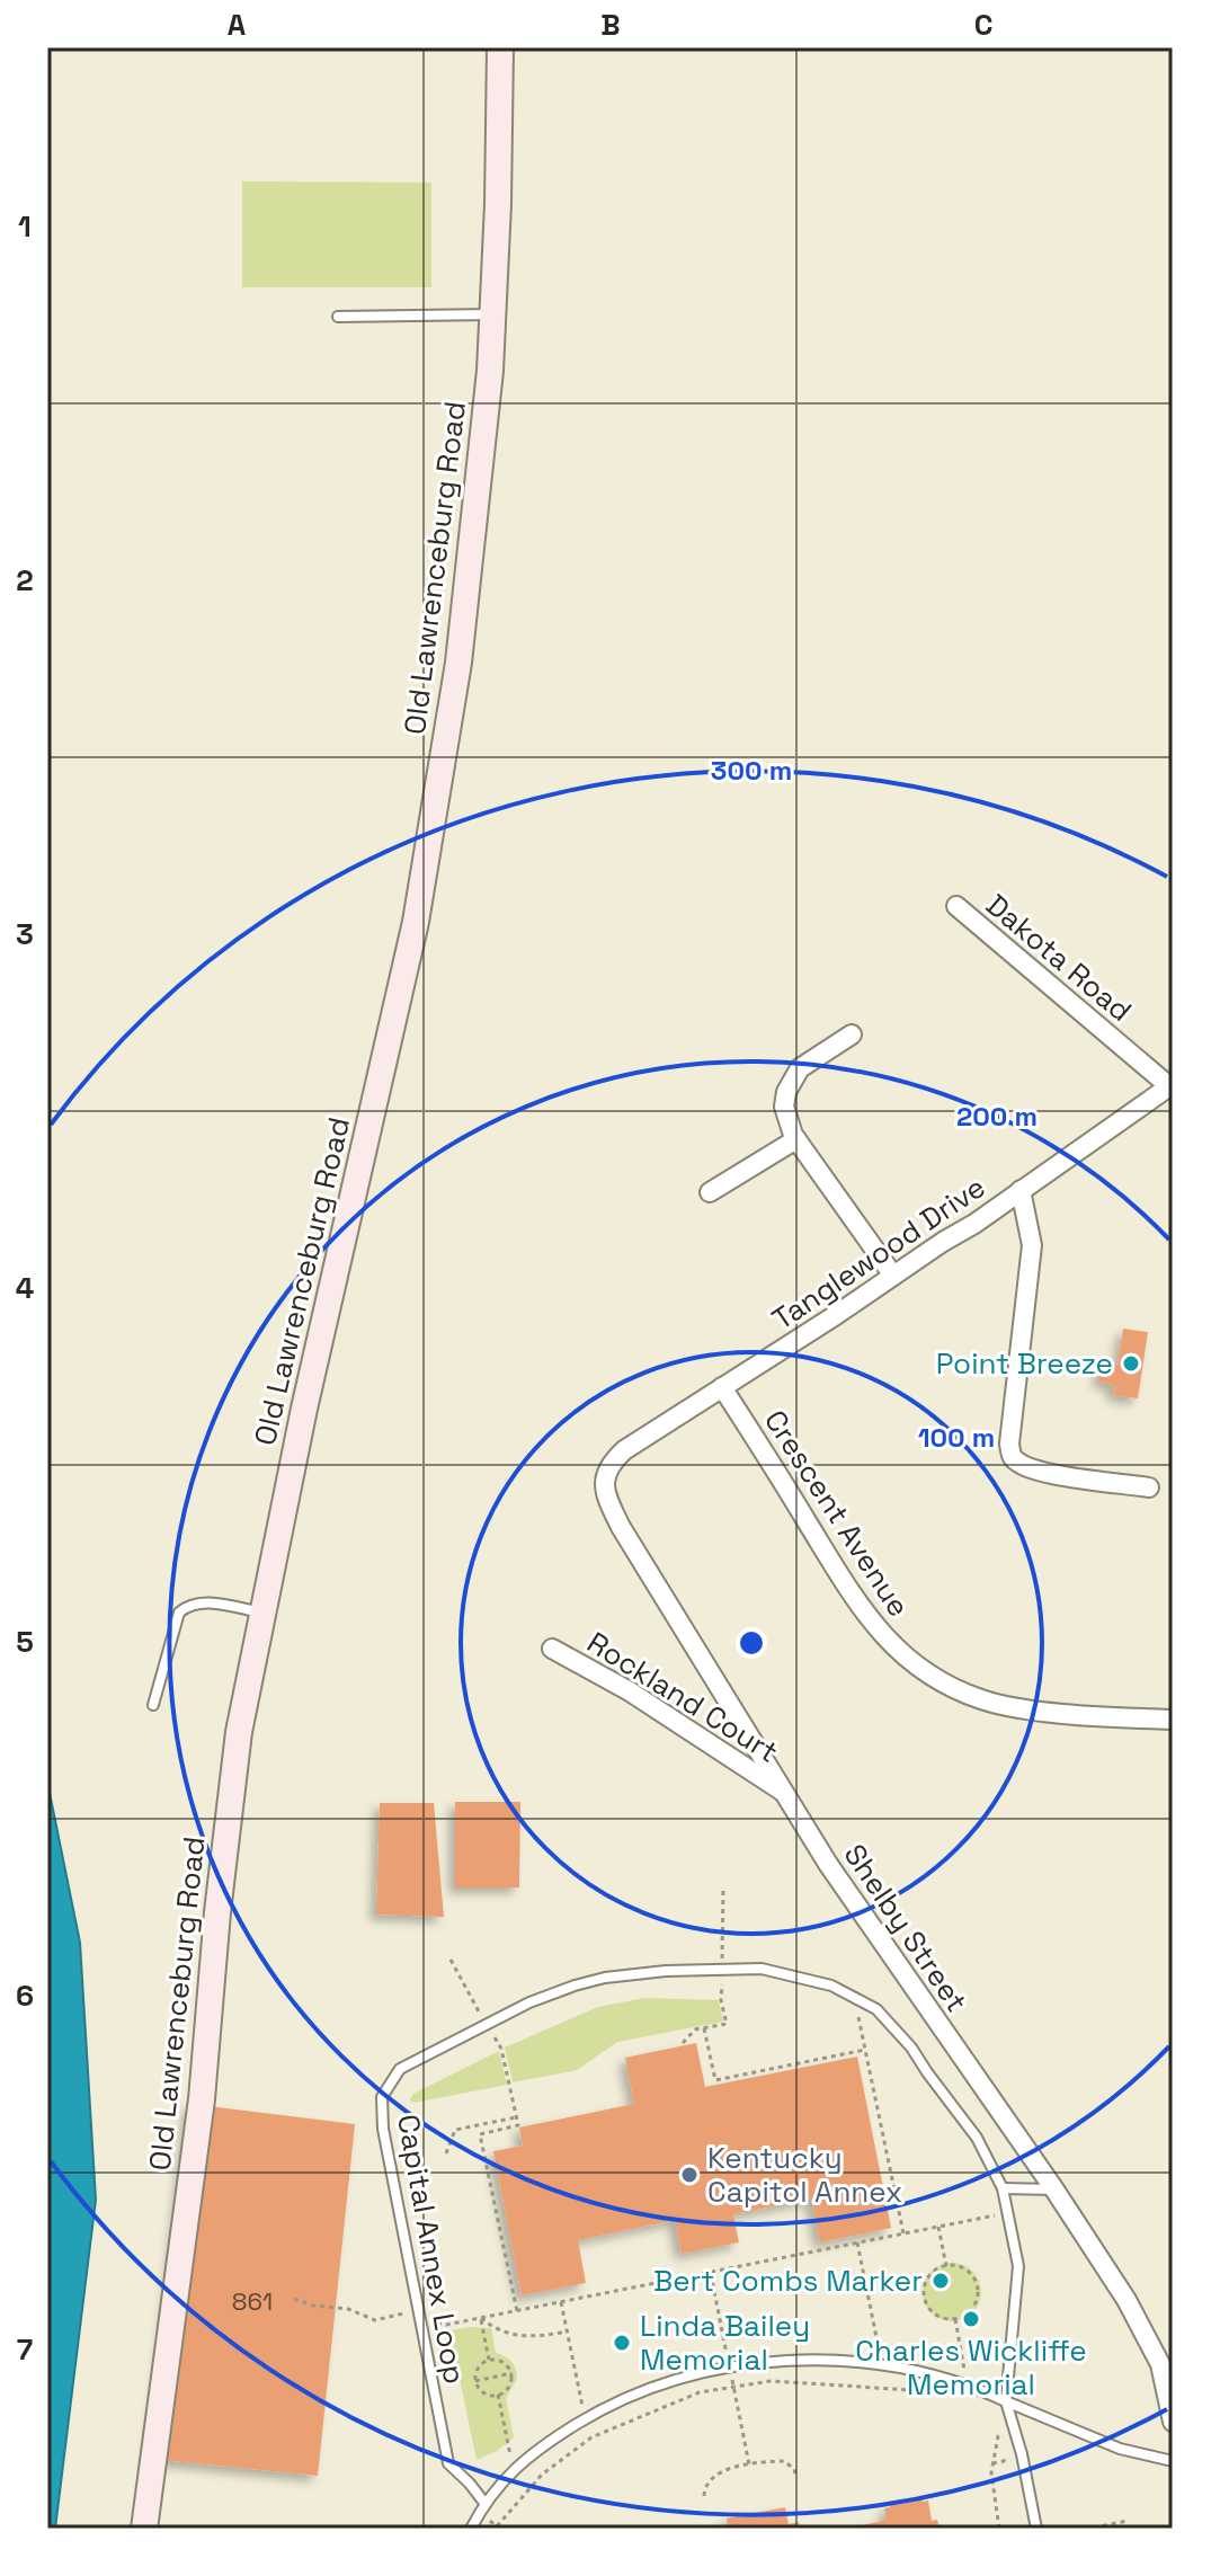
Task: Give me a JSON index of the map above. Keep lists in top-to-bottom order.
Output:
{
  "streets": {
    "main road": ["Old Lawrenceburg Road"],
    "street": [
      "Dakota Road",
      "Tanglewood Drive",
      "Crescent Avenue",
      "Rockland Court",
      "Shelby Street"
    ],
    "lane": ["Capital Annex Loop"]
  },
  "crossings": [
    ["Dakota Road", "Tanglewood Drive"],
    ["Tanglewood Drive", "Crescent Avenue"],
    ["Tanglewood Drive", "Shelby Street"],
    ["Rockland Court", "Shelby Street"]
  ],
  "places": [
    "Point Breeze",
    "Kentucky Capitol Annex",
    "Bert Combs Marker",
    "Charles Wickliffe Memorial",
    "Linda Bailey Memorial"
  ],
  "house_numbers": ["861"],
  "grid": {
    "columns": ["A", "B", "C"],
    "rows": [
      "1",
      "2",
      "3",
      "4",
      "5",
      "6",
      "7"
    ]
  },
  "rings": ["300 m", "200 m", "100 m"]
}
